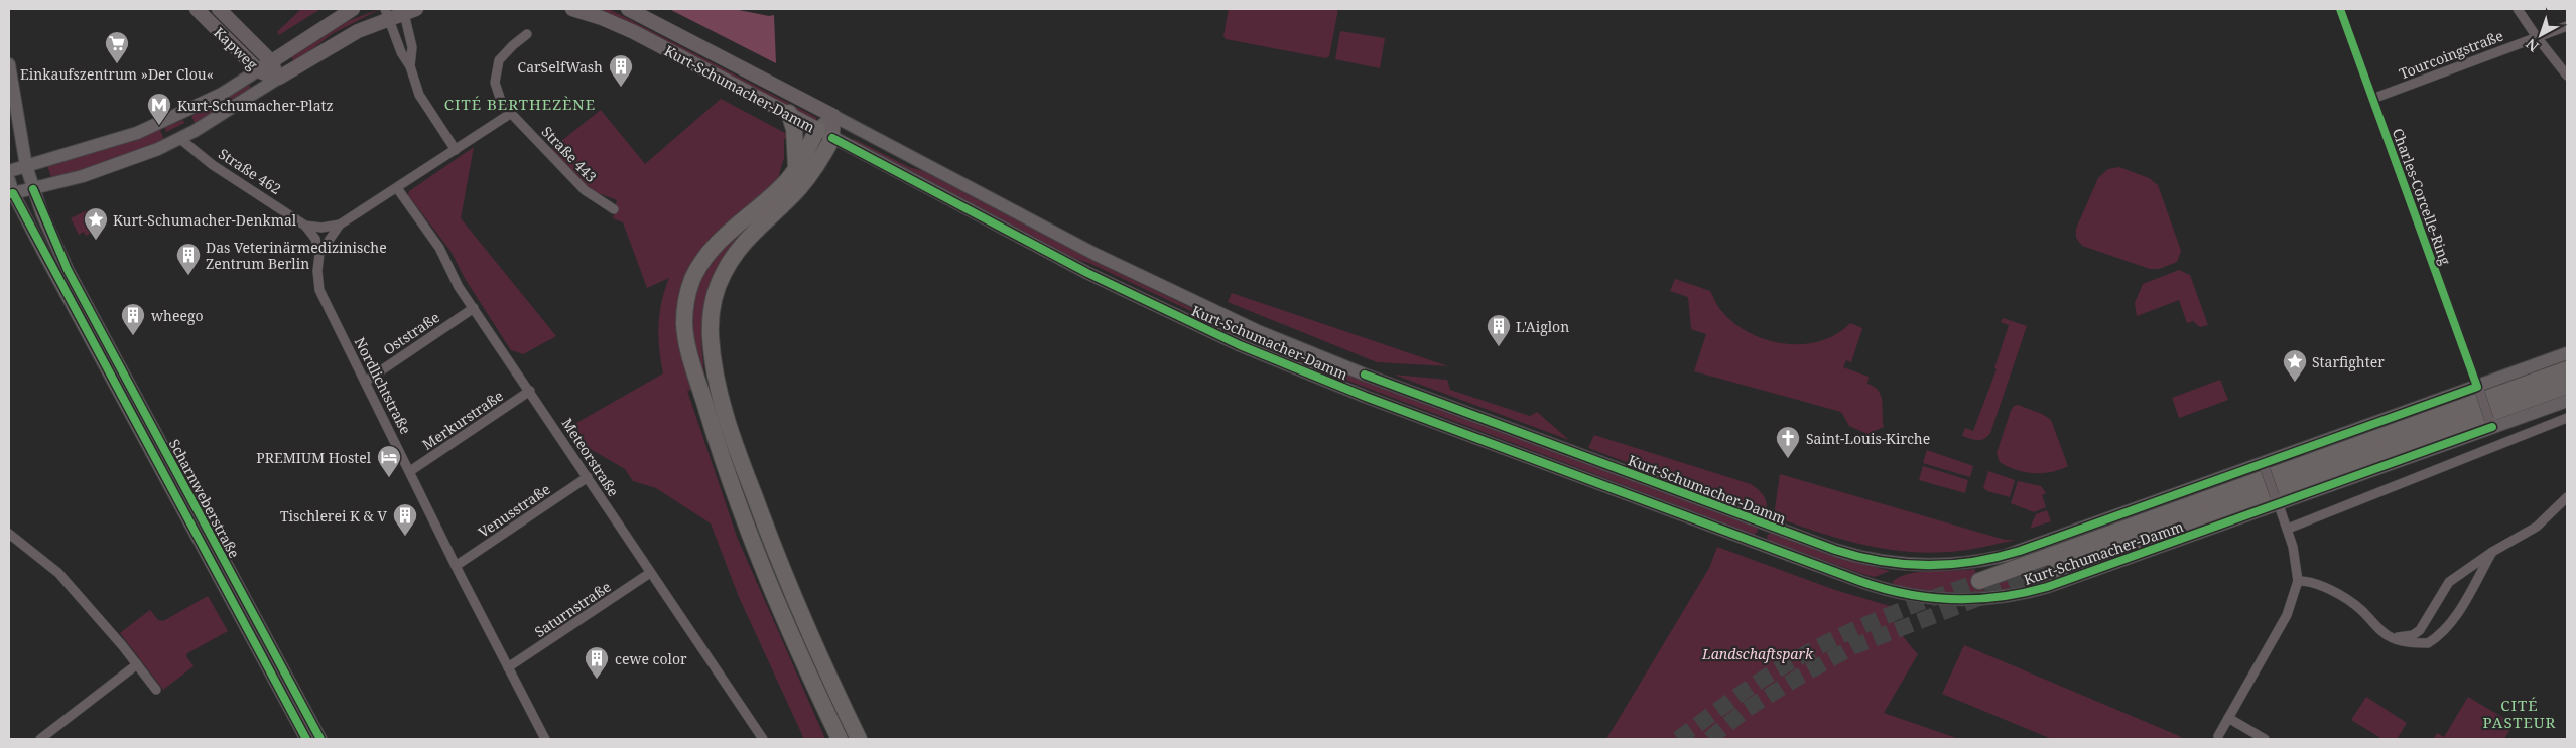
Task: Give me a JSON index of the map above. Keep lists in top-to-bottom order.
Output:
{
  "streets": {
    "main road": ["Kapweg", "Kurt-Schumacher-Damm", "Scharnweberstraße"],
    "street": [
      "Tourcoingstraße",
      "Straße 443",
      "Straße 462",
      "Charles-Corcelle-Ring",
      "Oststraße",
      "Nordlichtstraße",
      "Merkurstraße",
      "Meteorstraße",
      "Venusstraße",
      "Saturnstraße"
    ]
  },
  "crossings": [
    ["Tourcoingstraße", "Charles-Corcelle-Ring"],
    ["Kurt-Schumacher-Damm", "Charles-Corcelle-Ring"],
    ["Straße 462", "Nordlichtstraße"],
    ["Oststraße", "Nordlichtstraße"],
    ["Oststraße", "Meteorstraße"],
    ["Nordlichtstraße", "Merkurstraße"],
    ["Nordlichtstraße", "Venusstraße"],
    ["Nordlichtstraße", "Saturnstraße"],
    ["Merkurstraße", "Meteorstraße"],
    ["Meteorstraße", "Venusstraße"],
    ["Meteorstraße", "Saturnstraße"]
  ],
  "districts": ["CITÉ BERTHEZÈNE", "CITÉ PASTEUR"],
  "parks": ["Landschaftspark"],
  "places": {
    "supermarket": ["Einkaufszentrum »Der Clou«"],
    "building": [
      "CarSelfWash",
      "Das Veterinärmedizinische Zentrum Berlin",
      "wheego",
      "L'Aiglon",
      "Tischlerei K & V",
      "cewe color"
    ],
    "metro station": ["Kurt-Schumacher-Platz"],
    "place": ["Kurt-Schumacher-Denkmal", "Starfighter"],
    "church": ["Saint-Louis-Kirche"],
    "hotel": ["PREMIUM Hostel"]
  },
  "north": "bottom left"
}
